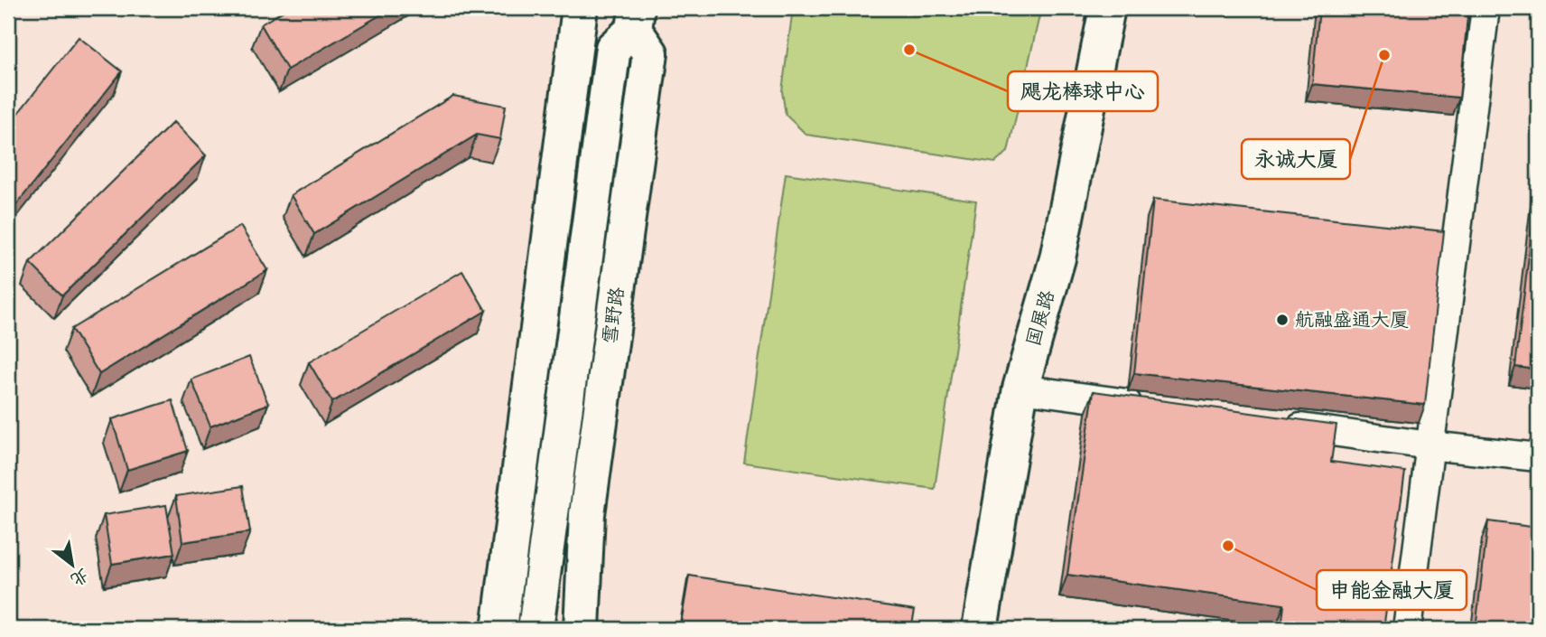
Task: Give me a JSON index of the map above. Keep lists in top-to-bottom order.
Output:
{
  "streets": {
    "street": ["雪野路", "国展路"]
  },
  "places": [
    "飓龙棒球中心",
    "永诚大厦",
    "航融盛通大厦",
    "申能金融大厦"
  ],
  "north": "bottom right"
}
